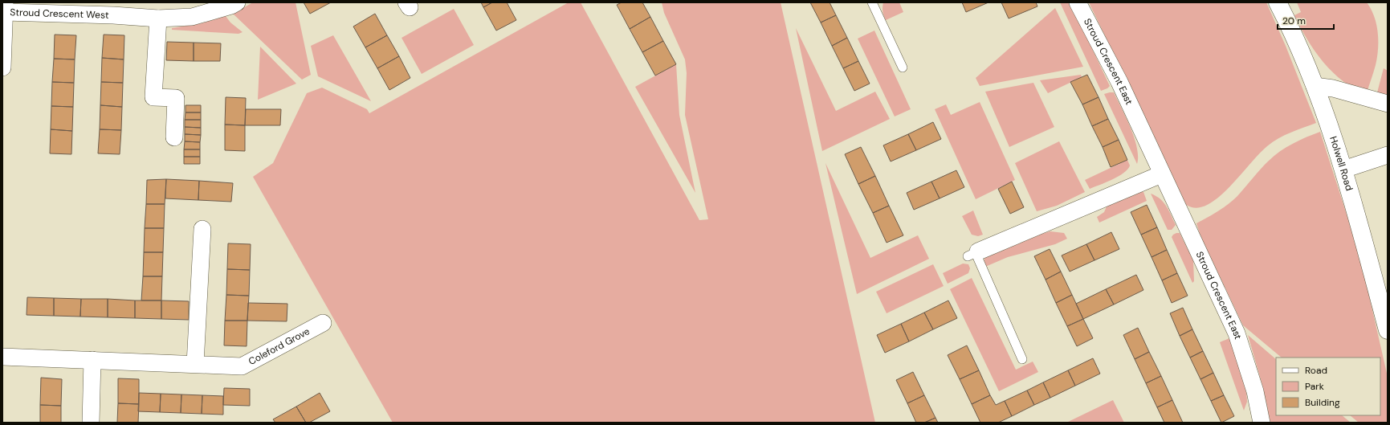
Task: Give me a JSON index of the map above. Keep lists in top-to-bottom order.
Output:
{
  "streets": {
    "street": [
      "Stroud Crescent West",
      "Stroud Crescent East",
      "Holwell Road",
      "Coleford Grove"
    ]
  },
  "legend": ["Road", "Park", "Building"],
  "scale_bar": "20 m"
}
